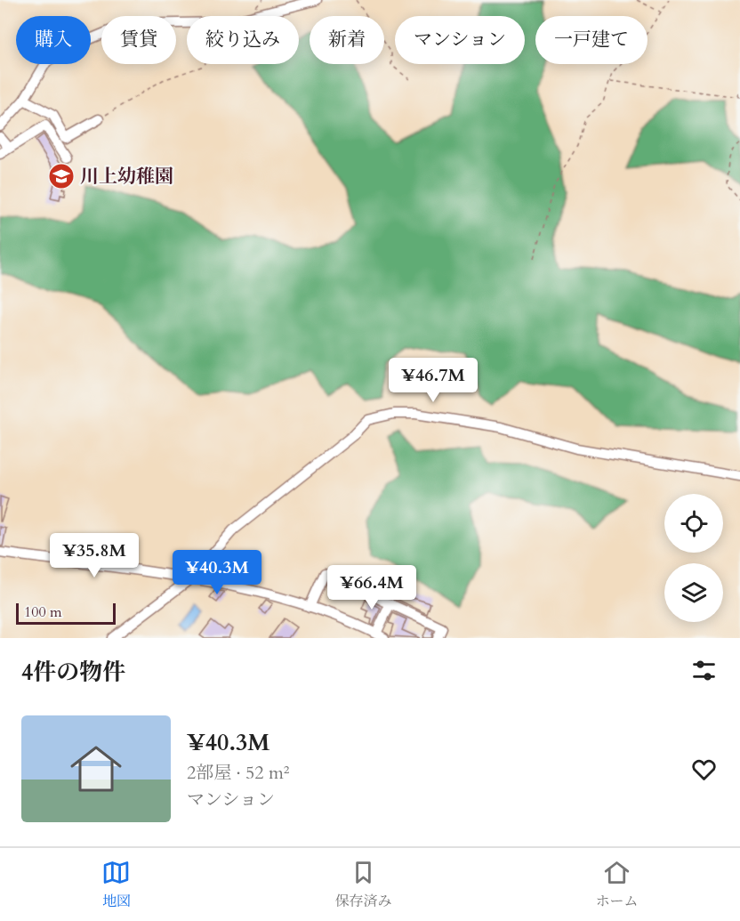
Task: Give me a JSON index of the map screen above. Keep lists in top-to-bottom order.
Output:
{
  "places": {
    "school or university": ["川上幼稚園"]
  },
  "scale_bar": "100 m",
  "page": {
    "chip": [
      "購入",
      "賃貸",
      "絞り込み",
      "新着",
      "マンション",
      "一戸建て"
    ],
    "price": [
      "¥46.7M",
      "¥35.8M",
      "¥40.3M",
      "¥66.4M"
    ],
    "scale": "100 m",
    "heading": "4件の物件",
    "list": [
      {
        "name": "¥40.3M",
        "note": "2部屋 · 52 m² · マンション"
      }
    ],
    "tabs": ["地図", "保存済み", "ホーム"]
  }
}
